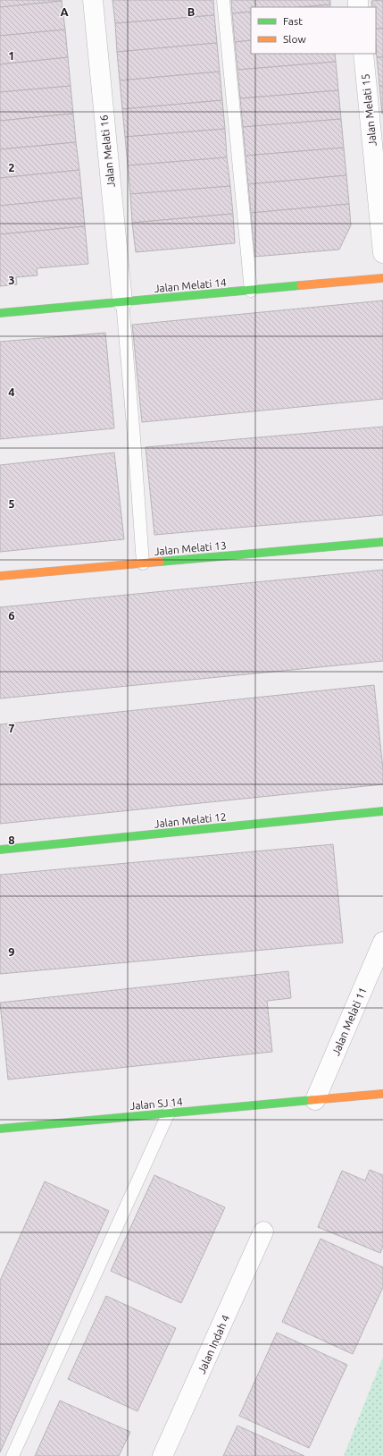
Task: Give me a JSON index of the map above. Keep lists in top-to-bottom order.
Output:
{
  "streets": {
    "street": [
      "Jalan Melati 15",
      "Jalan Melati 16",
      "Jalan Melati 14",
      "Jalan Melati 13",
      "Jalan Melati 12",
      "Jalan Melati 11",
      "Jalan SJ 14",
      "Jalan Indah 4"
    ]
  },
  "crossings": [
    ["Jalan Melati 16", "Jalan Melati 14"],
    ["Jalan Melati 11", "Jalan SJ 14"]
  ],
  "legend": ["Fast", "Slow"],
  "grid": {
    "columns": ["A", "B"],
    "rows": [
      "1",
      "2",
      "3",
      "4",
      "5",
      "6",
      "7",
      "8",
      "9"
    ]
  }
}
